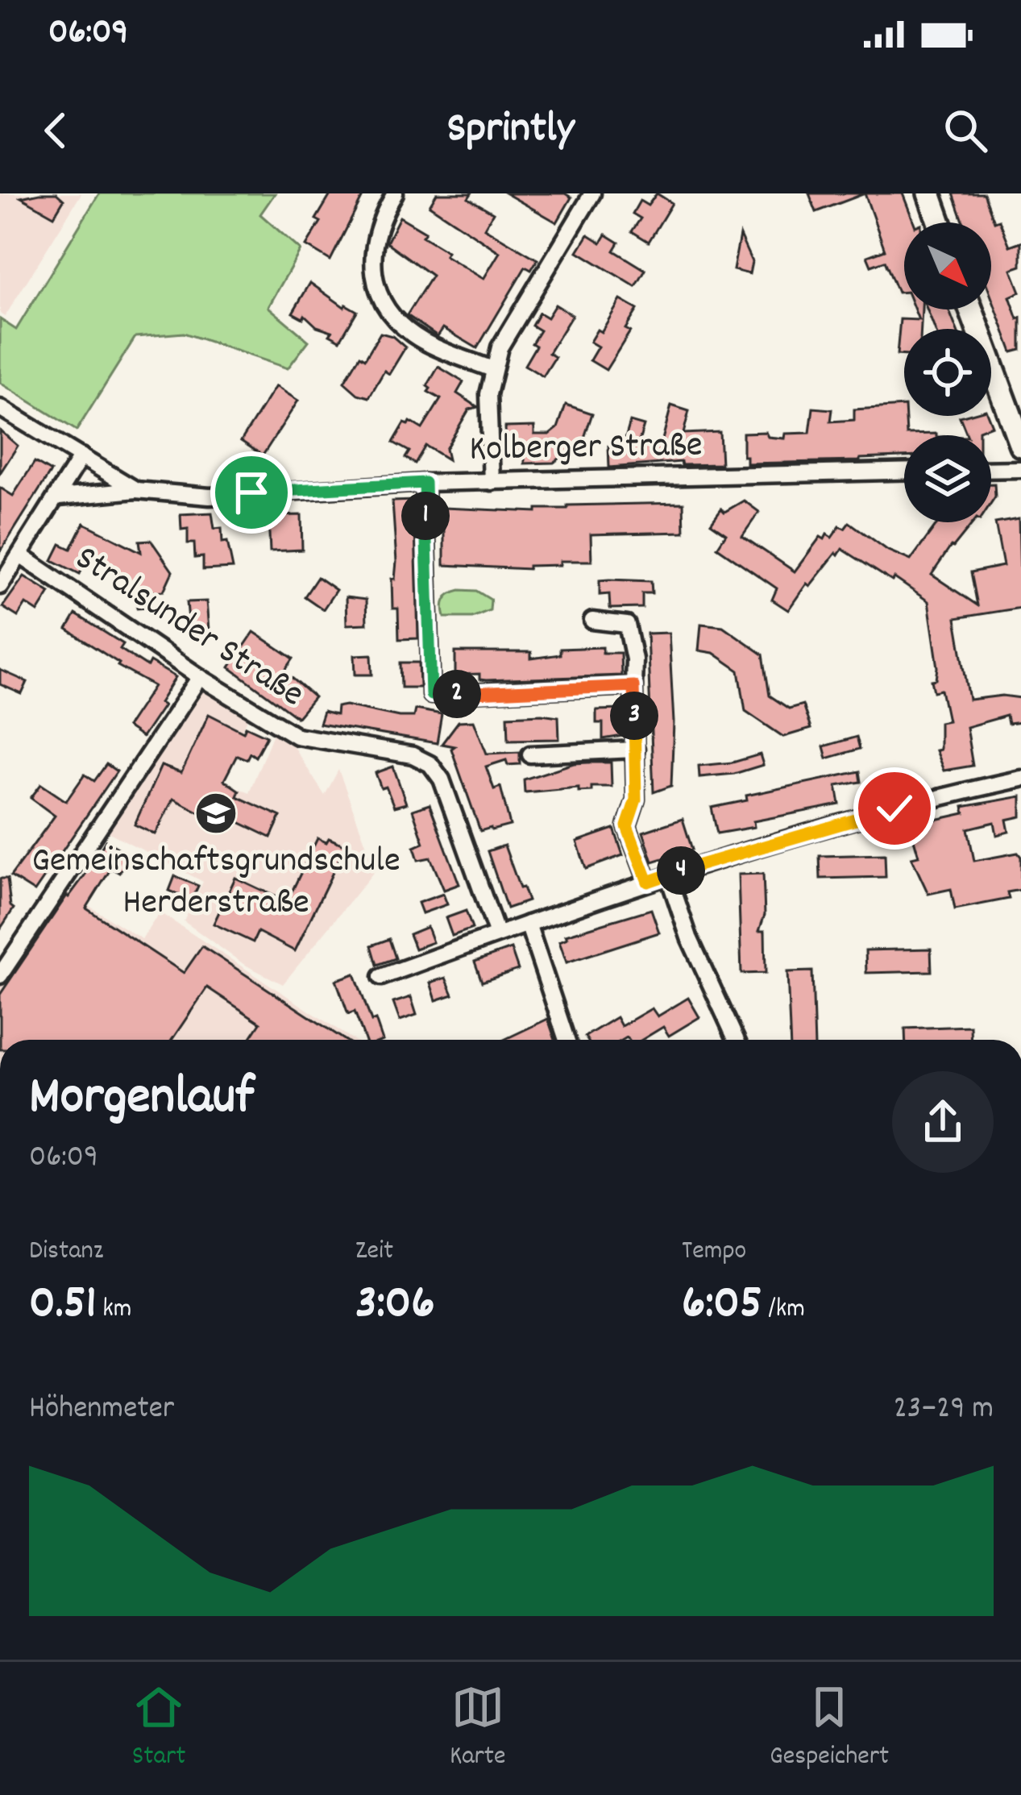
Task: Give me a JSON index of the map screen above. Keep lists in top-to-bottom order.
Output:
{
  "streets": {
    "street": ["Kolberger Straße", "Stralsunder Straße"]
  },
  "places": {
    "school or university": ["Gemeinschaftsgrundschule Herderstraße"]
  },
  "north": "bottom right",
  "page": {
    "status": "06:09",
    "header": "Sprintly",
    "pins": [
      "1",
      "2",
      "3",
      "4"
    ],
    "heading": ["Morgenlauf", "06:09"],
    "stats": [
      ["Distanz", "0.51 km"],
      ["Zeit", "3:06"],
      ["Tempo", "6:05 /km"]
    ],
    "chart": ["Höhenmeter", "23–29 m"],
    "tabs": ["Start", "Karte", "Gespeichert"]
  }
}
